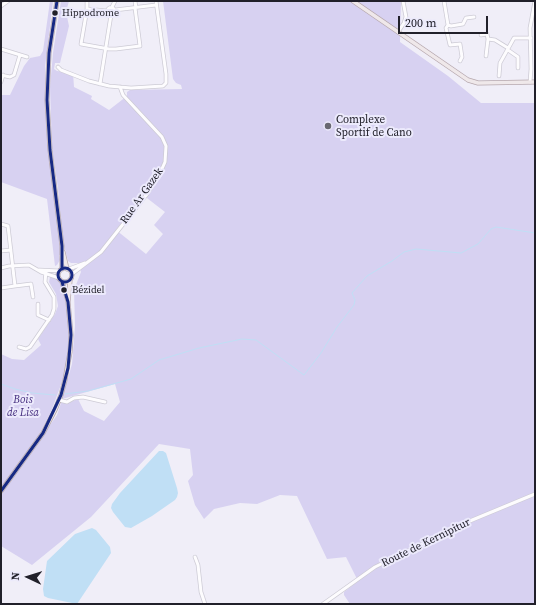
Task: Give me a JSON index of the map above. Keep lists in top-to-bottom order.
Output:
{
  "streets": {
    "street": ["Rue Ar Gazek", "Route de Kernipitur"]
  },
  "parks": ["Bois de Lisa"],
  "places": ["Hippodrome", "Complexe Sportif de Cano", "Bézidel"],
  "scale_bar": "200 m",
  "north": "left"
}
